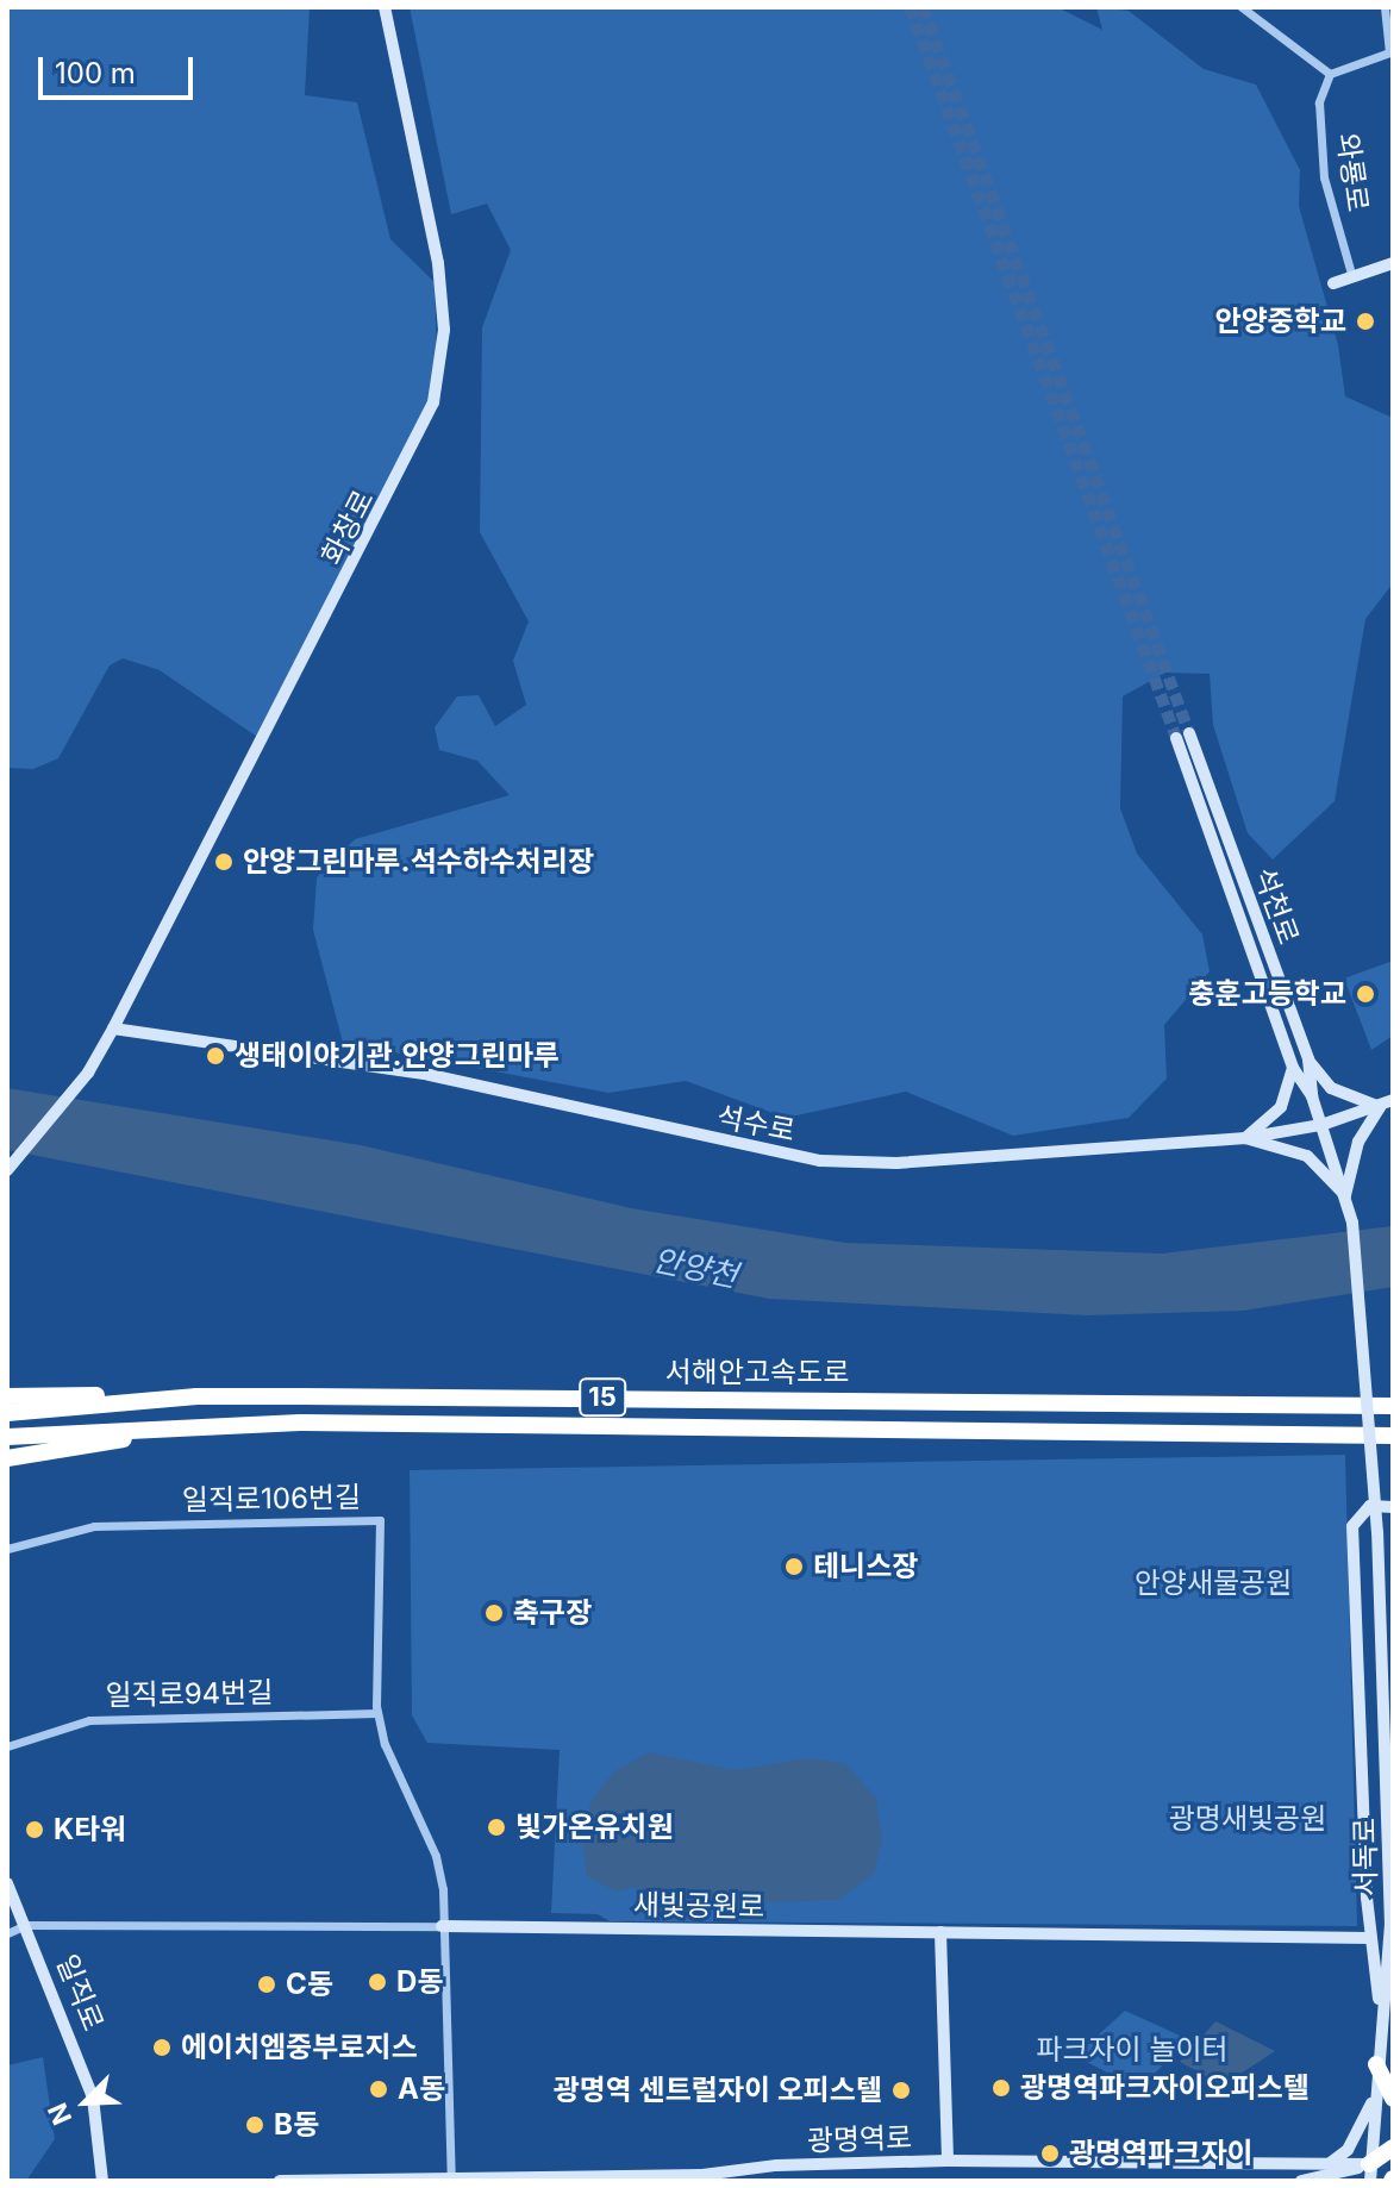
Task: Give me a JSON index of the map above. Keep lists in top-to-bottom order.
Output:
{
  "streets": {
    "highway": ["서해안고속도로", "15"],
    "street": [
      "와룡로",
      "화창로",
      "석천로",
      "석수로",
      "일직로106번길",
      "일직로94번길",
      "서독로",
      "새빛공원로",
      "일직로",
      "광명역로"
    ]
  },
  "crossings": [
    ["화창로", "석수로"],
    ["석천로", "석수로"],
    ["석천로", "서독로"],
    ["일직로106번길", "일직로94번길"],
    ["일직로106번길", "새빛공원로"],
    ["일직로106번길", "광명역로"],
    ["서독로", "광명역로"],
    ["새빛공원로", "일직로"]
  ],
  "water": ["안양천"],
  "parks": ["안양새물공원", "광명새빛공원", "파크자이 놀이터"],
  "places": [
    "안양중학교",
    "안양그린마루.석수하수처리장",
    "충훈고등학교",
    "생태이야기관.안양그린마루",
    "테니스장",
    "축구장",
    "빛가온유치원",
    "K타워",
    "D동",
    "C동",
    "에이치엠중부로지스",
    "광명역파크자이오피스텔",
    "A동",
    "광명역 센트럴자이 오피스텔",
    "B동",
    "광명역파크자이"
  ],
  "scale_bar": "100 m",
  "north": "bottom left"
}
